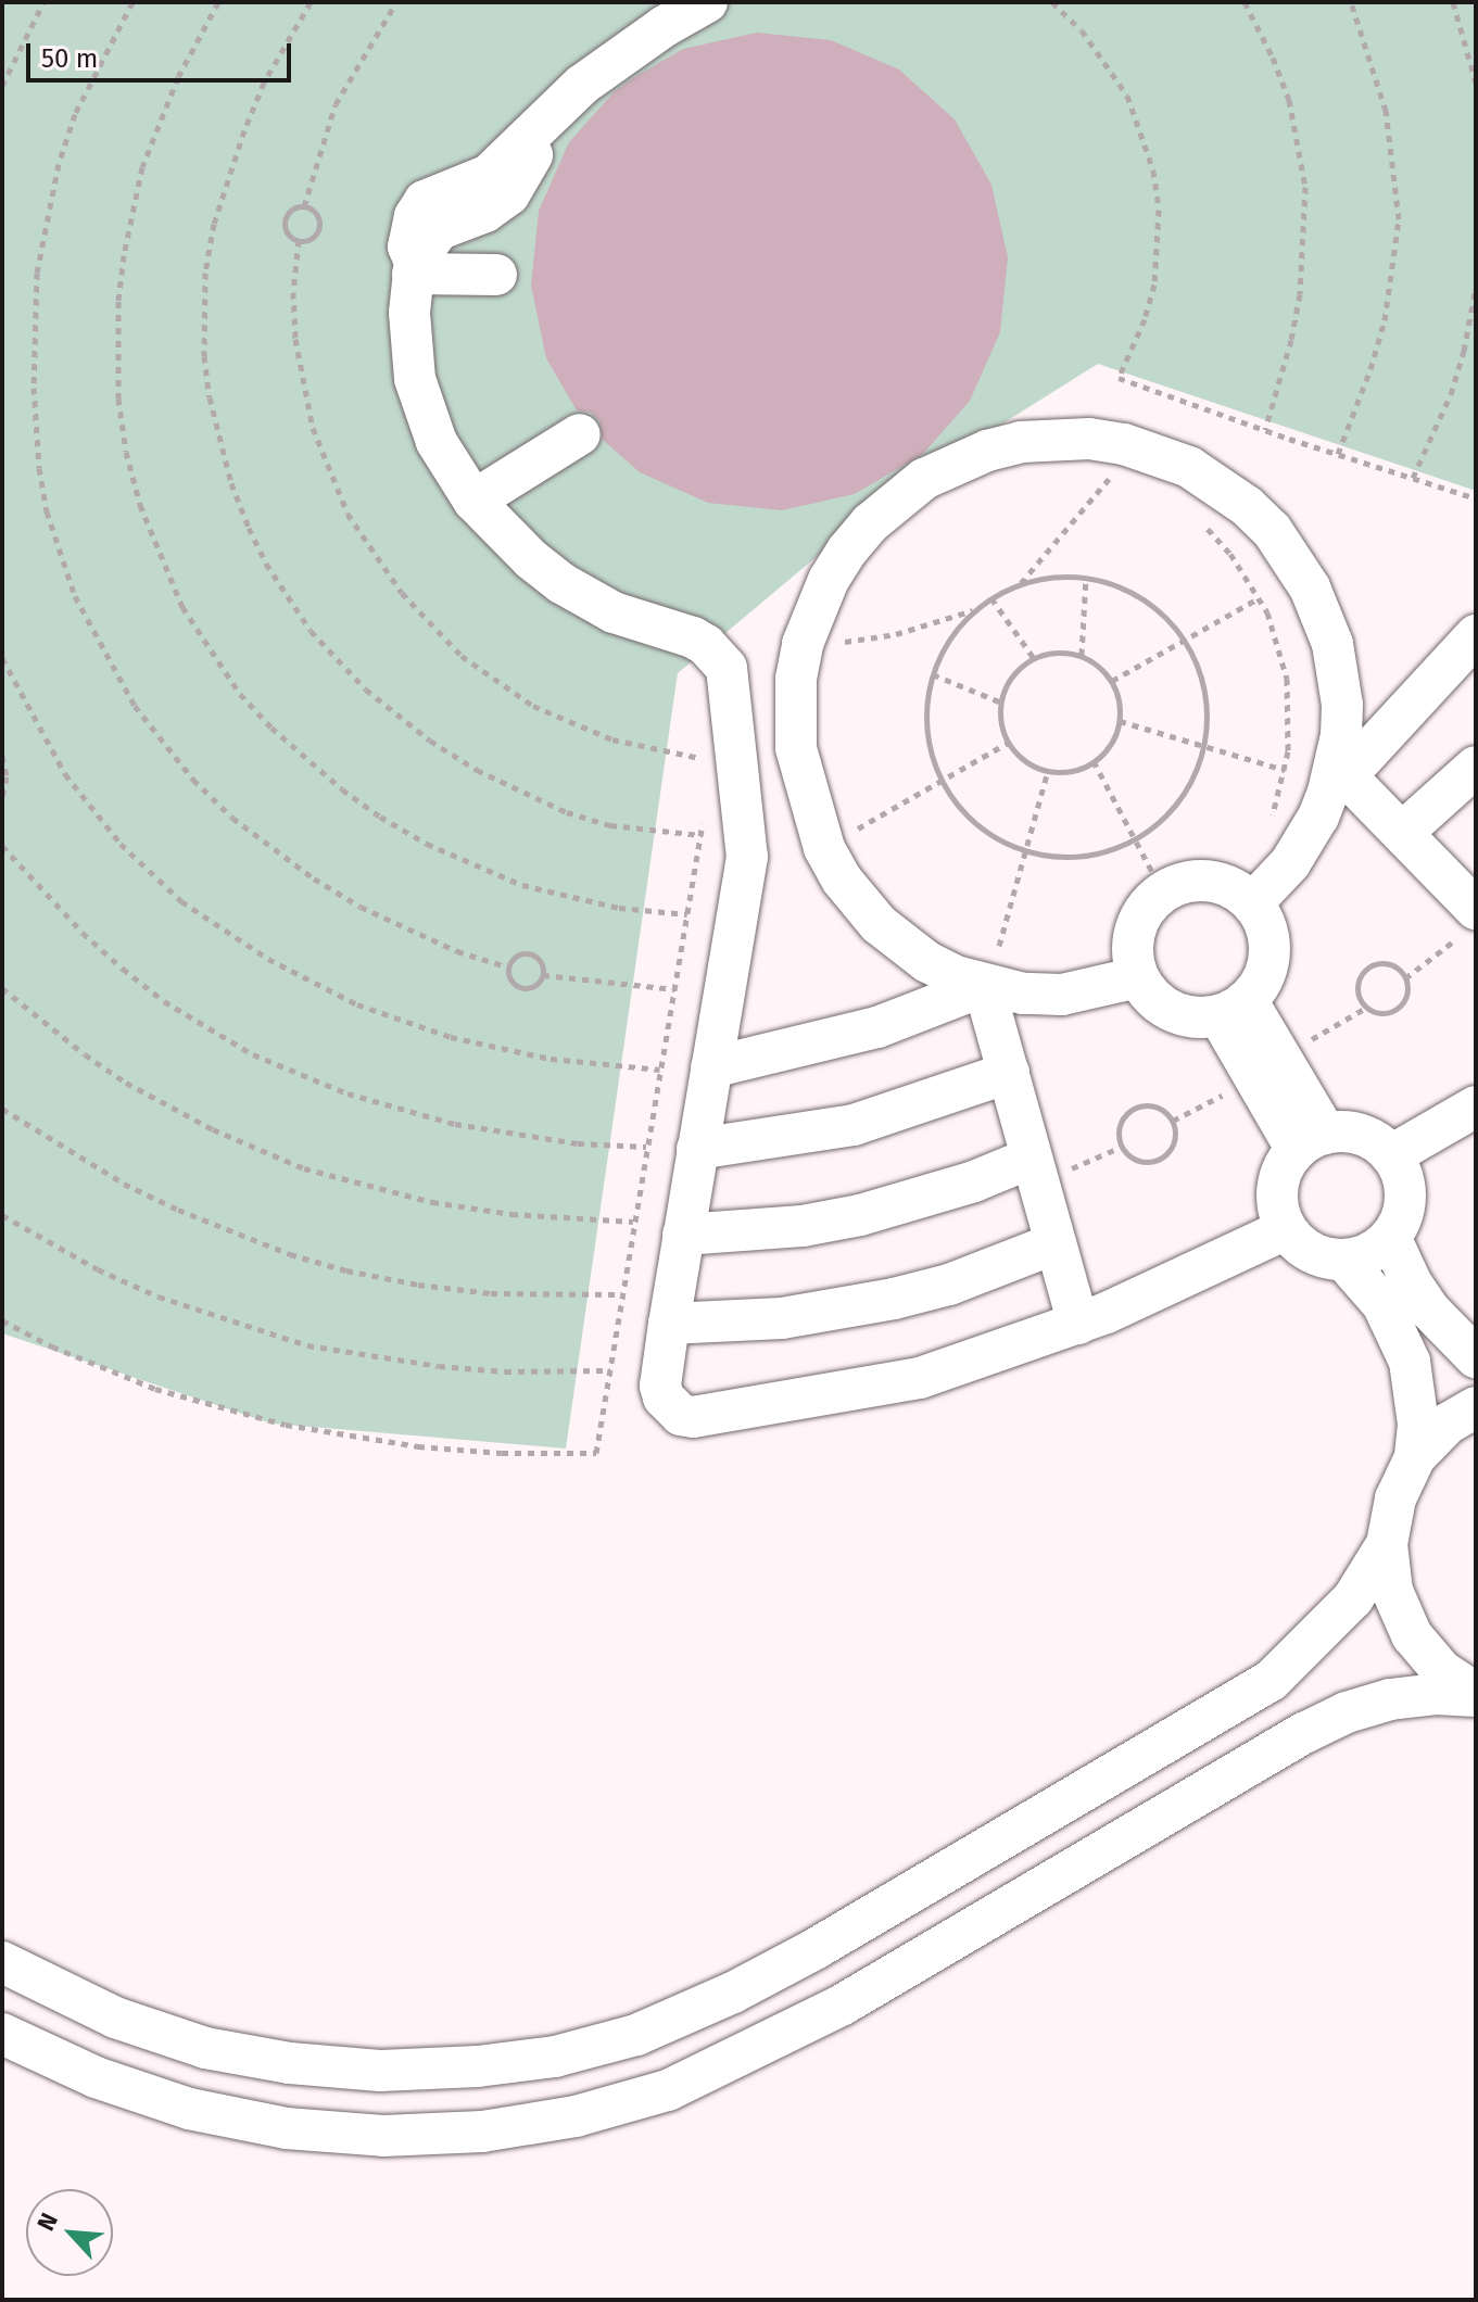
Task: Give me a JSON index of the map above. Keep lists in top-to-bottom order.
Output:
{
  "scale_bar": "50 m",
  "north": "top left"
}
